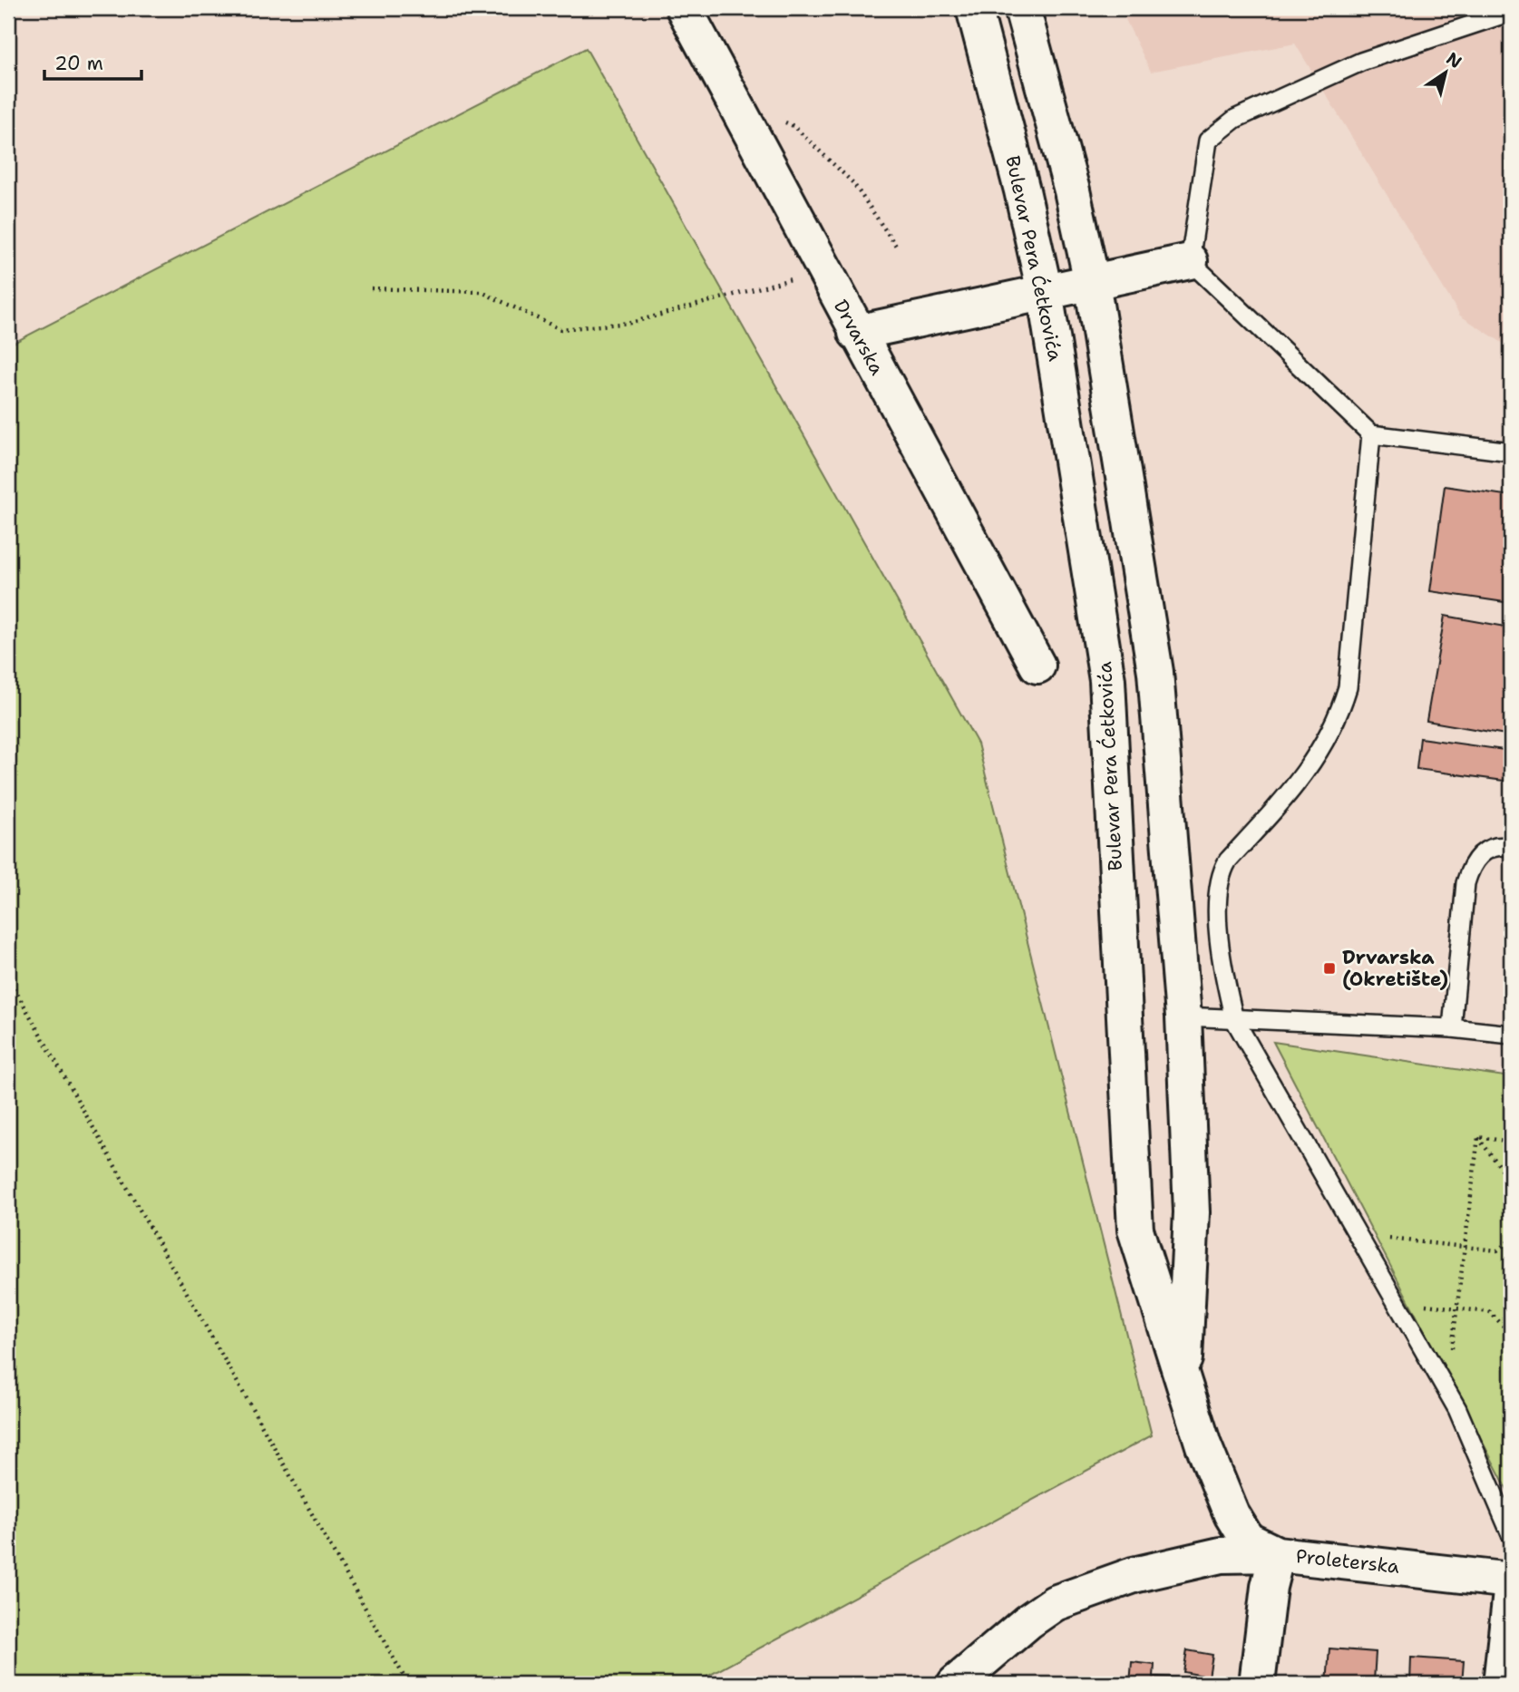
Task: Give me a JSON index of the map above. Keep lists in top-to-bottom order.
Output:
{
  "streets": {
    "main road": ["Bulevar Pera Ćetkovića", "Drvarska", "Proleterska"]
  },
  "crossings": [
    ["Bulevar Pera Ćetkovića", "Proleterska"]
  ],
  "places": {
    "transit": ["Drvarska (Okretište)"]
  },
  "scale_bar": "20 m",
  "north": "top right"
}
